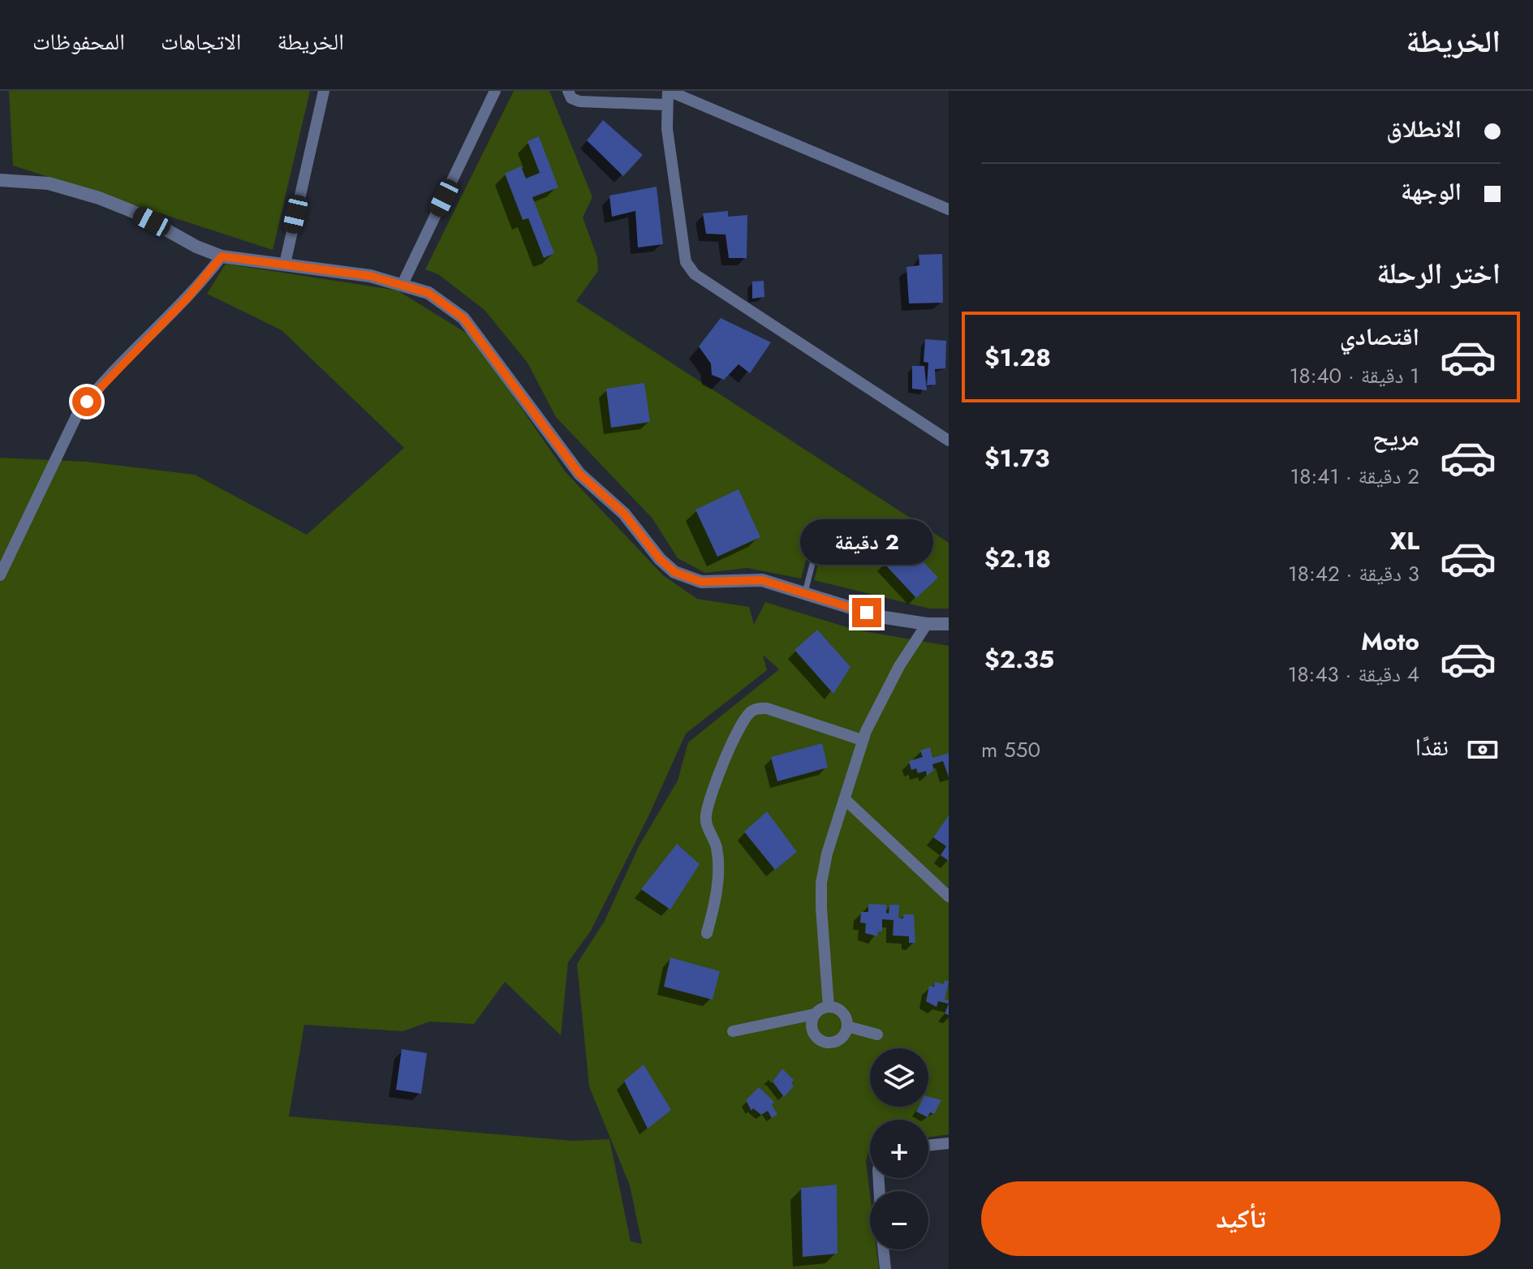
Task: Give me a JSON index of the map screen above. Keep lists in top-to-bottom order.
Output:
{
  "page": {
    "header": "الخريطة",
    "nav": ["الخريطة", "الاتجاهات", "المحفوظات"],
    "banner": ["الانطلاق", "الوجهة"],
    "heading": "اختر الرحلة",
    "list": [
      {
        "name": "اقتصادي",
        "note": "1 دقيقة · 18:40",
        "value": "$1.28"
      },
      {
        "name": "مريح",
        "note": "2 دقيقة · 18:41",
        "value": "$1.73"
      },
      {
        "name": "XL",
        "note": "3 دقيقة · 18:42",
        "value": "$2.18"
      },
      {
        "name": "Moto",
        "note": "4 دقيقة · 18:43",
        "value": "$2.35"
      }
    ],
    "bubble": "2 دقيقة",
    "pay": ["نقدًا", "550 m"],
    "map_buttons": ["+", "−"],
    "buttons": "تأكيد"
  }
}
